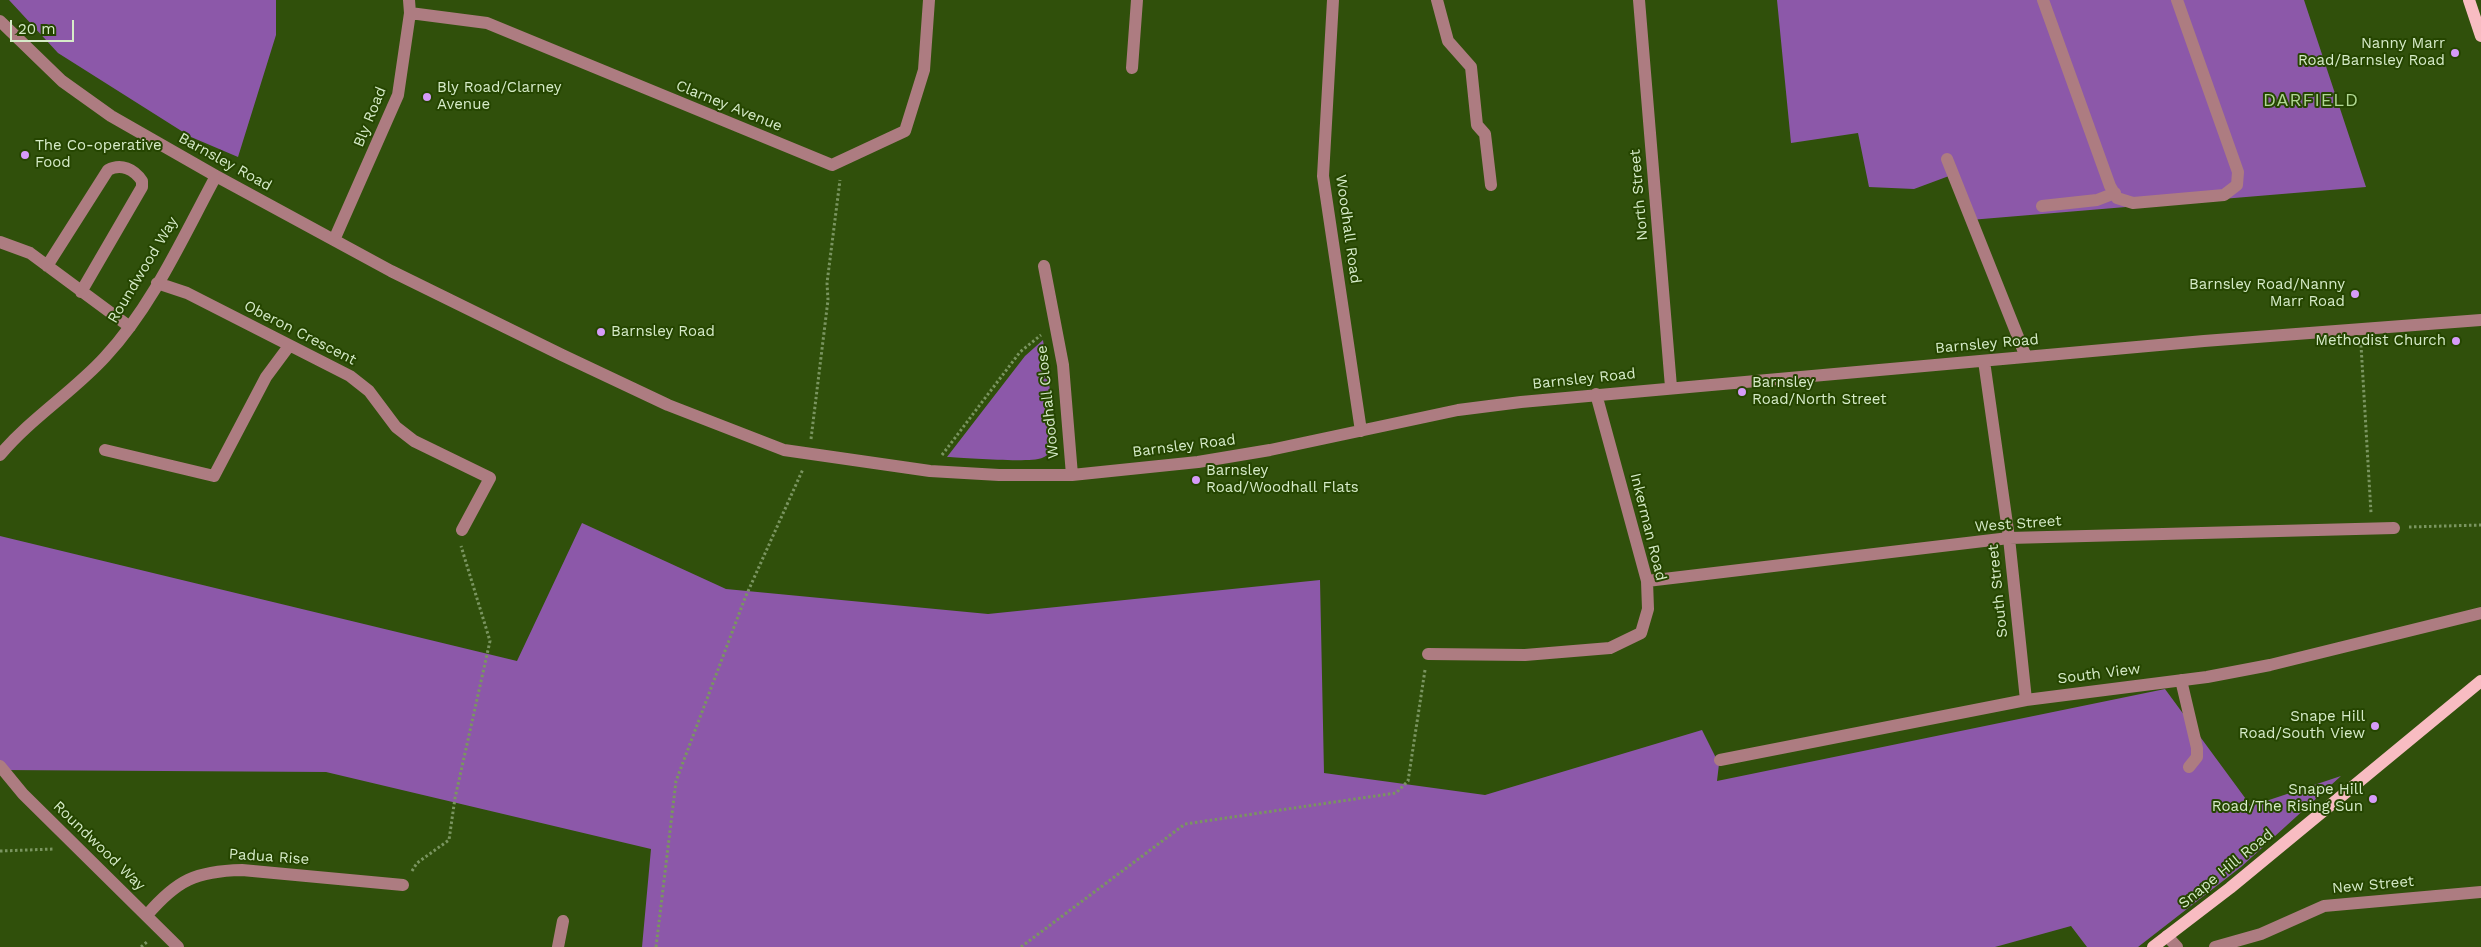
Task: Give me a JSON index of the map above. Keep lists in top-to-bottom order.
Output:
{
  "streets": {
    "main road": ["Snape Hill Road"],
    "street": [
      "Clarney Avenue",
      "Bly Road",
      "Barnsley Road",
      "North Street",
      "Woodhall Road",
      "Roundwood Way",
      "Oberon Crescent",
      "Woodhall Close",
      "West Street",
      "Inkerman Road",
      "South Street",
      "South View",
      "Padua Rise",
      "New Street"
    ]
  },
  "crossings": [
    ["Clarney Avenue", "Bly Road"],
    ["Bly Road", "Barnsley Road"],
    ["Barnsley Road", "North Street"],
    ["Barnsley Road", "Woodhall Road"],
    ["Barnsley Road", "Roundwood Way"],
    ["Barnsley Road", "Woodhall Close"],
    ["Barnsley Road", "Inkerman Road"],
    ["Barnsley Road", "South Street"],
    ["Roundwood Way", "Oberon Crescent"],
    ["Roundwood Way", "Padua Rise"],
    ["West Street", "Inkerman Road"],
    ["West Street", "South Street"],
    ["South Street", "South View"]
  ],
  "districts": ["DARFIELD"],
  "places": [
    "Nanny Marr Road/Barnsley Road",
    "Bly Road/Clarney Avenue",
    "The Co-operative Food",
    "Barnsley Road/Nanny Marr Road",
    "Barnsley Road",
    "Methodist Church",
    "Barnsley Road/North Street",
    "Barnsley Road/Woodhall Flats",
    "Snape Hill Road/South View",
    "Snape Hill Road/The Rising Sun"
  ],
  "scale_bar": "20 m"
}
